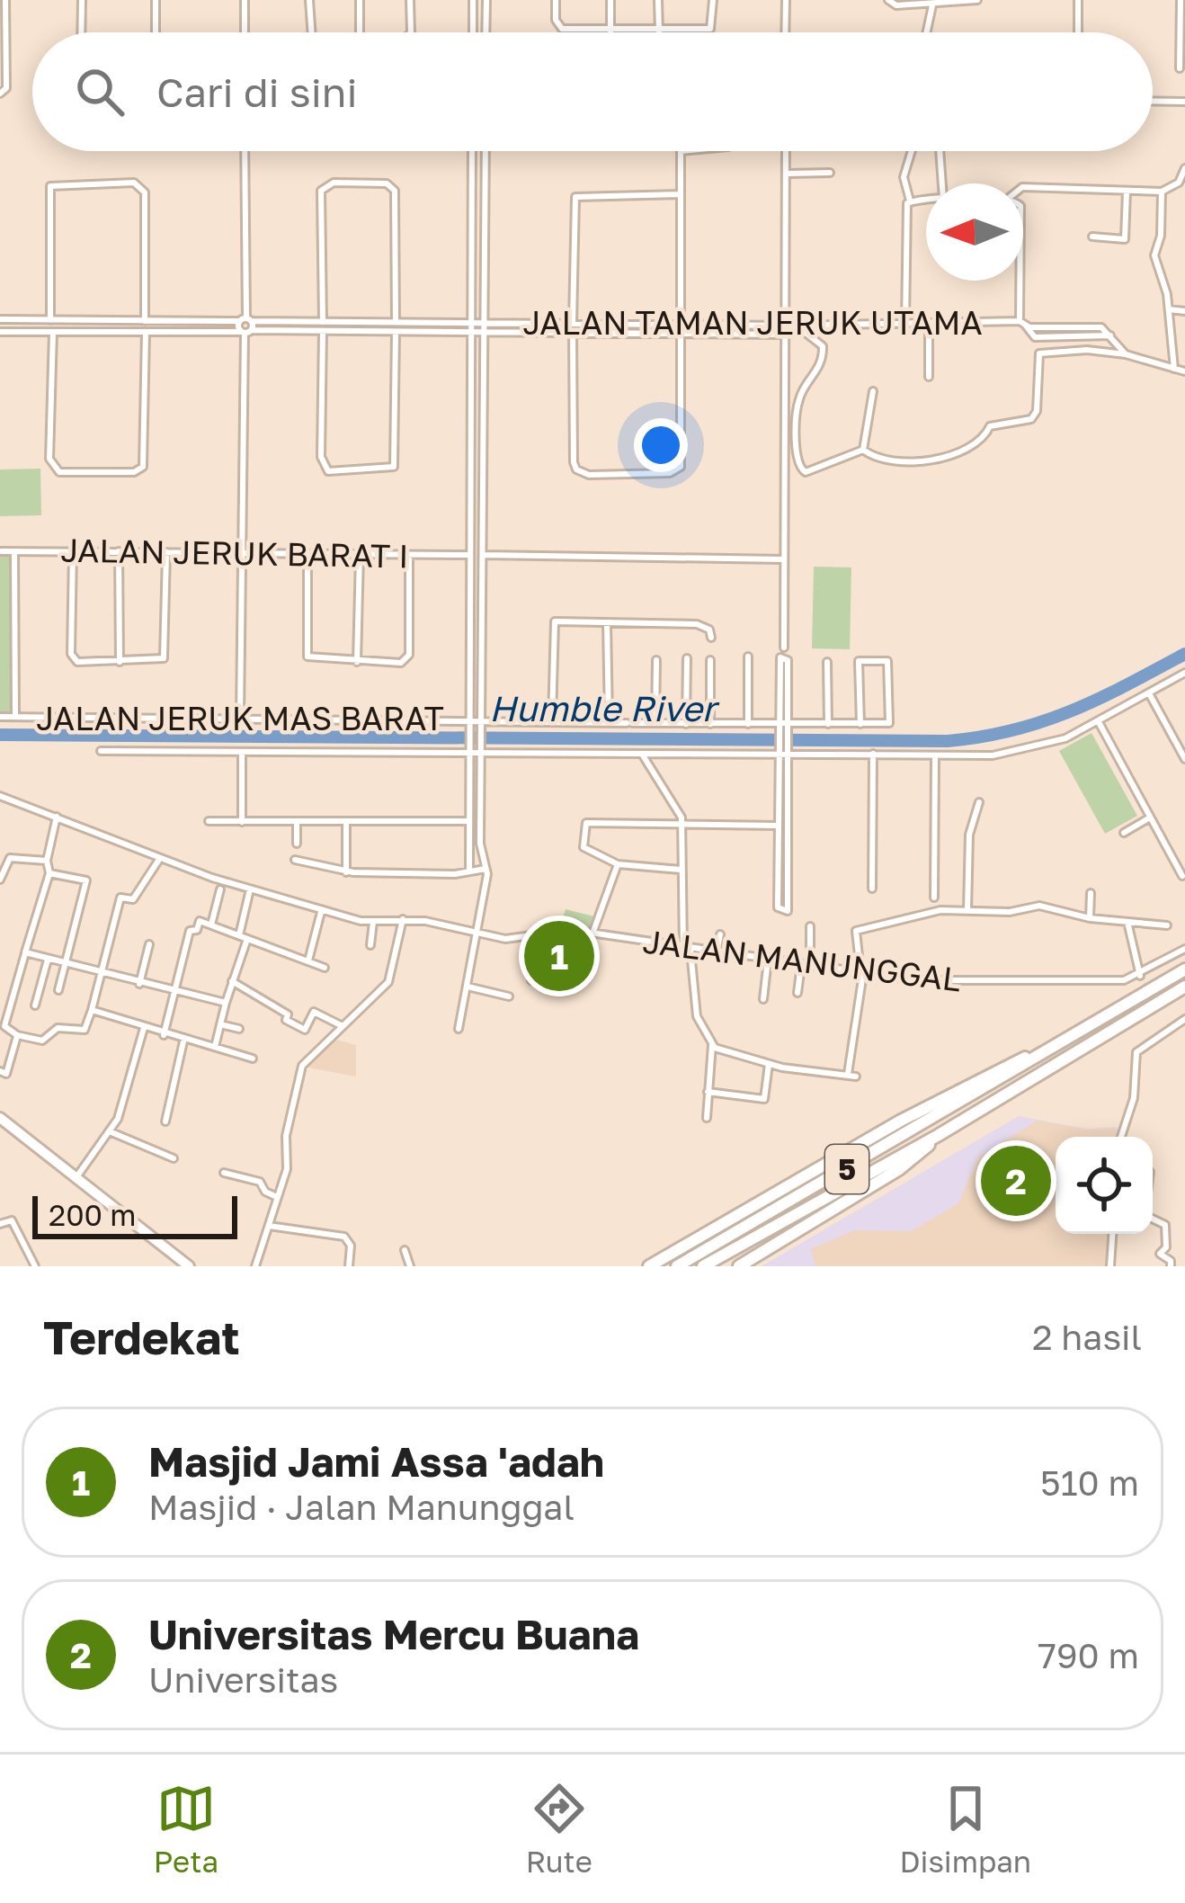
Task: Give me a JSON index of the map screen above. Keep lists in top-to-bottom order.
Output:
{
  "streets": {
    "highway": ["5"],
    "street": [
      "JALAN TAMAN JERUK UTAMA",
      "JALAN JERUK BARAT I",
      "JALAN JERUK MAS BARAT",
      "JALAN MANUNGGAL"
    ]
  },
  "crossings": [
    ["JALAN TAMAN JERUK UTAMA", "JALAN JERUK MAS BARAT"],
    ["JALAN TAMAN JERUK UTAMA", "JALAN MANUNGGAL"]
  ],
  "water": ["Humble River"],
  "scale_bar": "200 m",
  "north": "left",
  "page": {
    "search": "Cari di sini",
    "pins": ["1", "2"],
    "scale": "200 m",
    "heading": ["Terdekat", "2 hasil"],
    "list": [
      {
        "mark": "1",
        "name": "Masjid Jami Assa 'adah",
        "note": "Masjid · Jalan Manunggal",
        "value": "510 m"
      },
      {
        "mark": "2",
        "name": "Universitas Mercu Buana",
        "note": "Universitas",
        "value": "790 m"
      }
    ],
    "nav": ["Peta", "Rute", "Disimpan"]
  }
}
